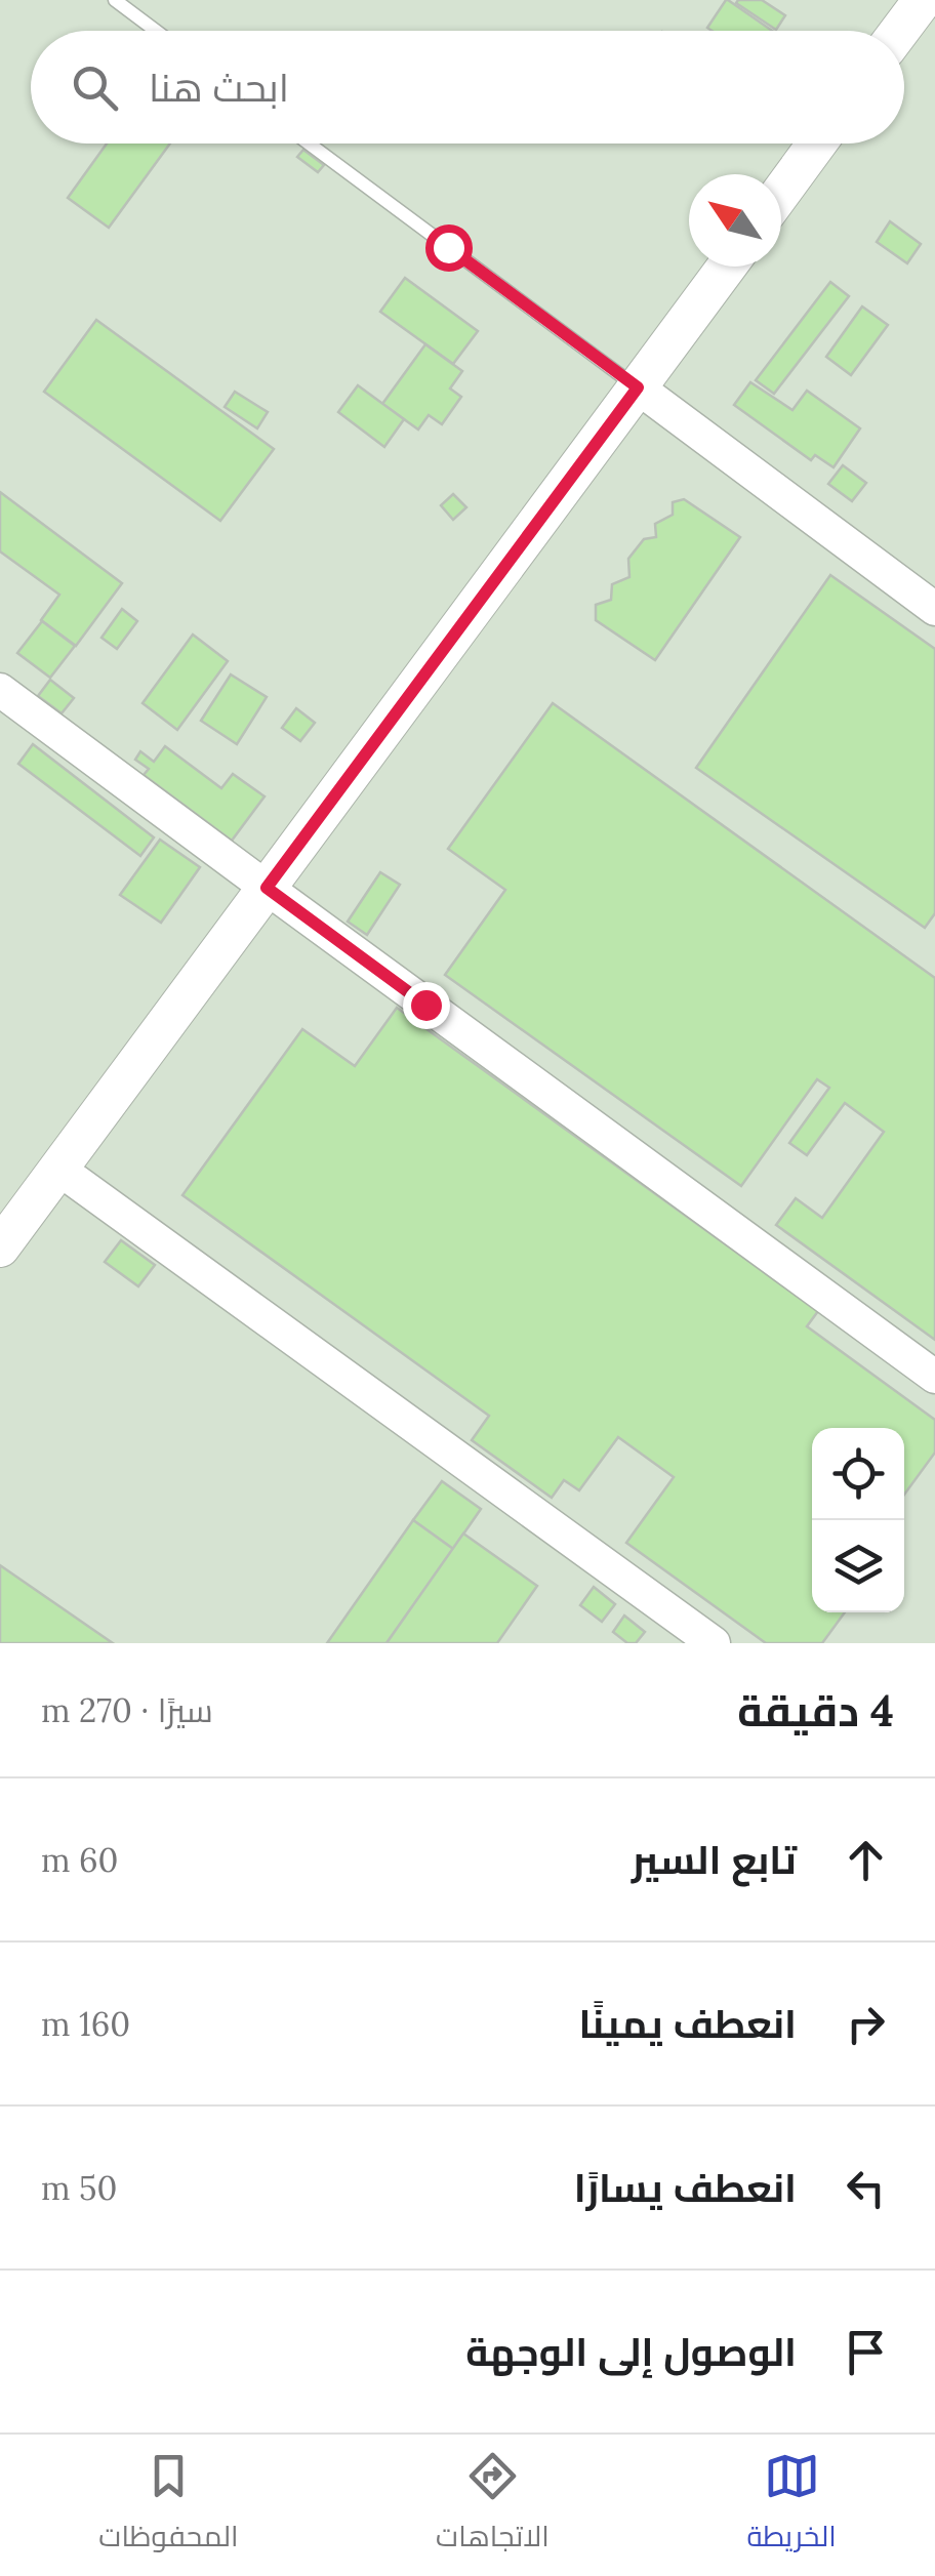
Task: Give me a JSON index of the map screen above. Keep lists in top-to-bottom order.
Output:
{
  "north": "top left",
  "page": {
    "search": "ابحث هنا",
    "heading": ["4 دقيقة", "سيرًا · 270 m"],
    "list": [
      ["تابع السير", "60 m"],
      ["انعطف يمينًا", "160 m"],
      ["انعطف يسارًا", "50 m"],
      "الوصول إلى الوجهة"
    ],
    "nav": ["الخريطة", "الاتجاهات", "المحفوظات"]
  }
}
